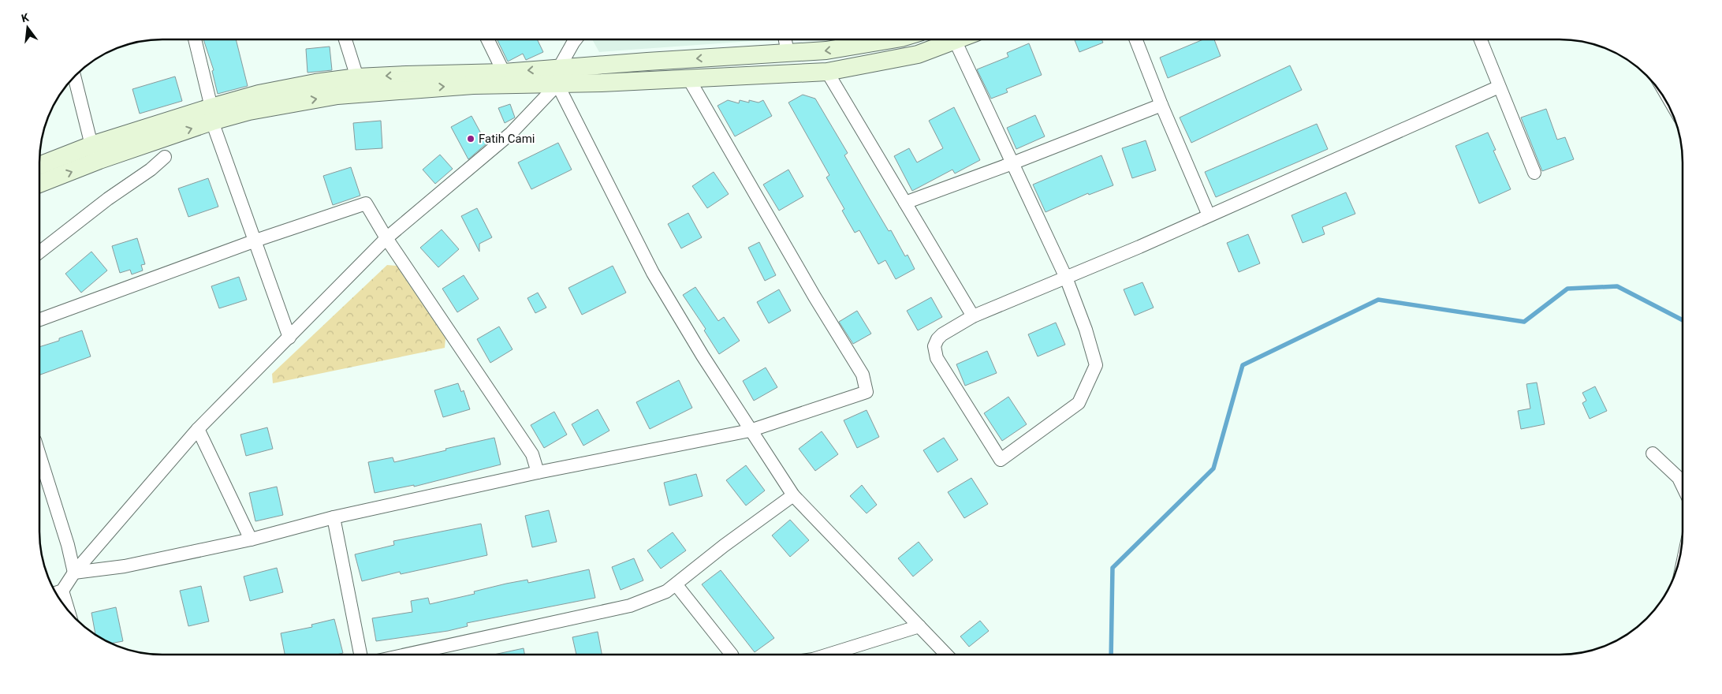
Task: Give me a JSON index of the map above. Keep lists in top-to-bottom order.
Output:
{
  "places": ["Fatih Cami"],
  "north": "top"
}
